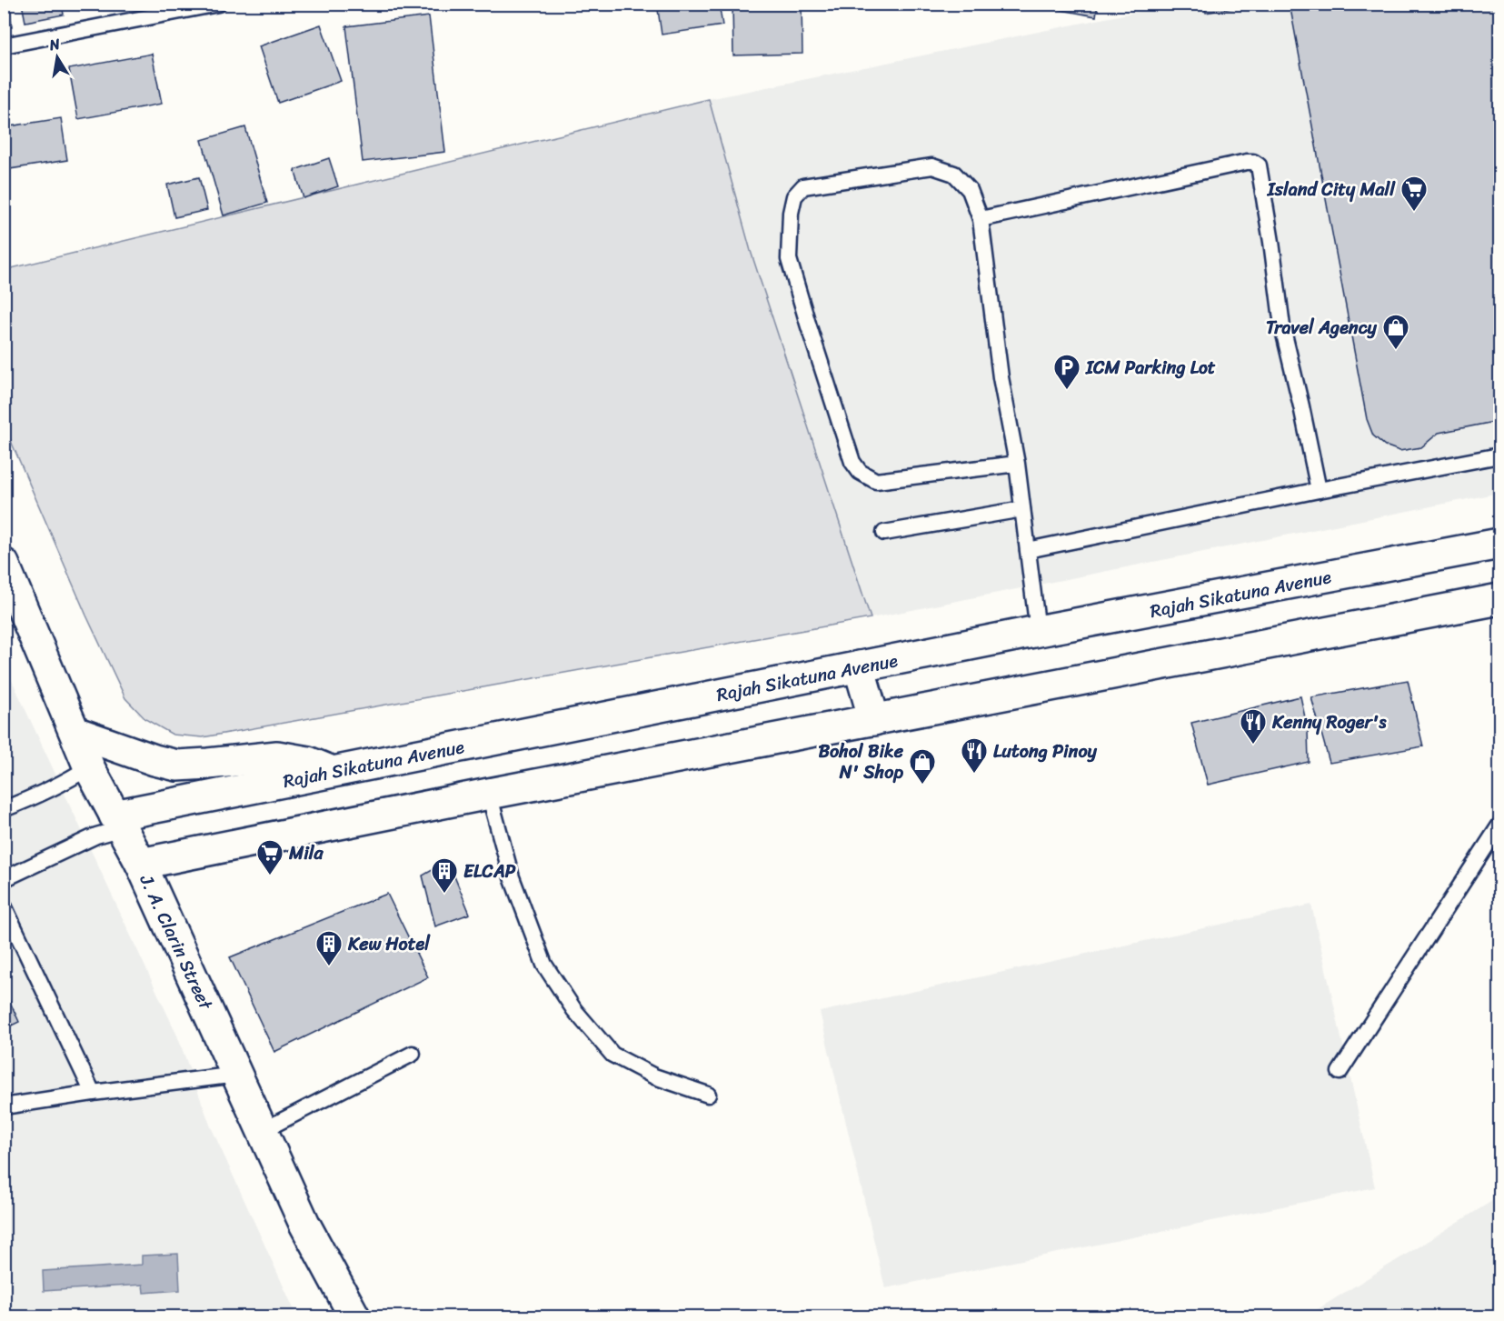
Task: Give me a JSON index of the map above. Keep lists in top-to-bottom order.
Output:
{
  "streets": {
    "main road": ["Rajah Sikatuna Avenue", "J. A. Clarin Street"]
  },
  "crossings": [
    ["Rajah Sikatuna Avenue", "J. A. Clarin Street"]
  ],
  "places": {
    "supermarket": ["Island City Mall", "Mila"],
    "shop": ["Travel Agency", "Bohol Bike N' Shop"],
    "parking": ["ICM Parking Lot"],
    "restaurant": ["Kenny Roger's", "Lutong Pinoy"],
    "building": ["ELCAP", "Kew Hotel"]
  },
  "north": "top"
}
